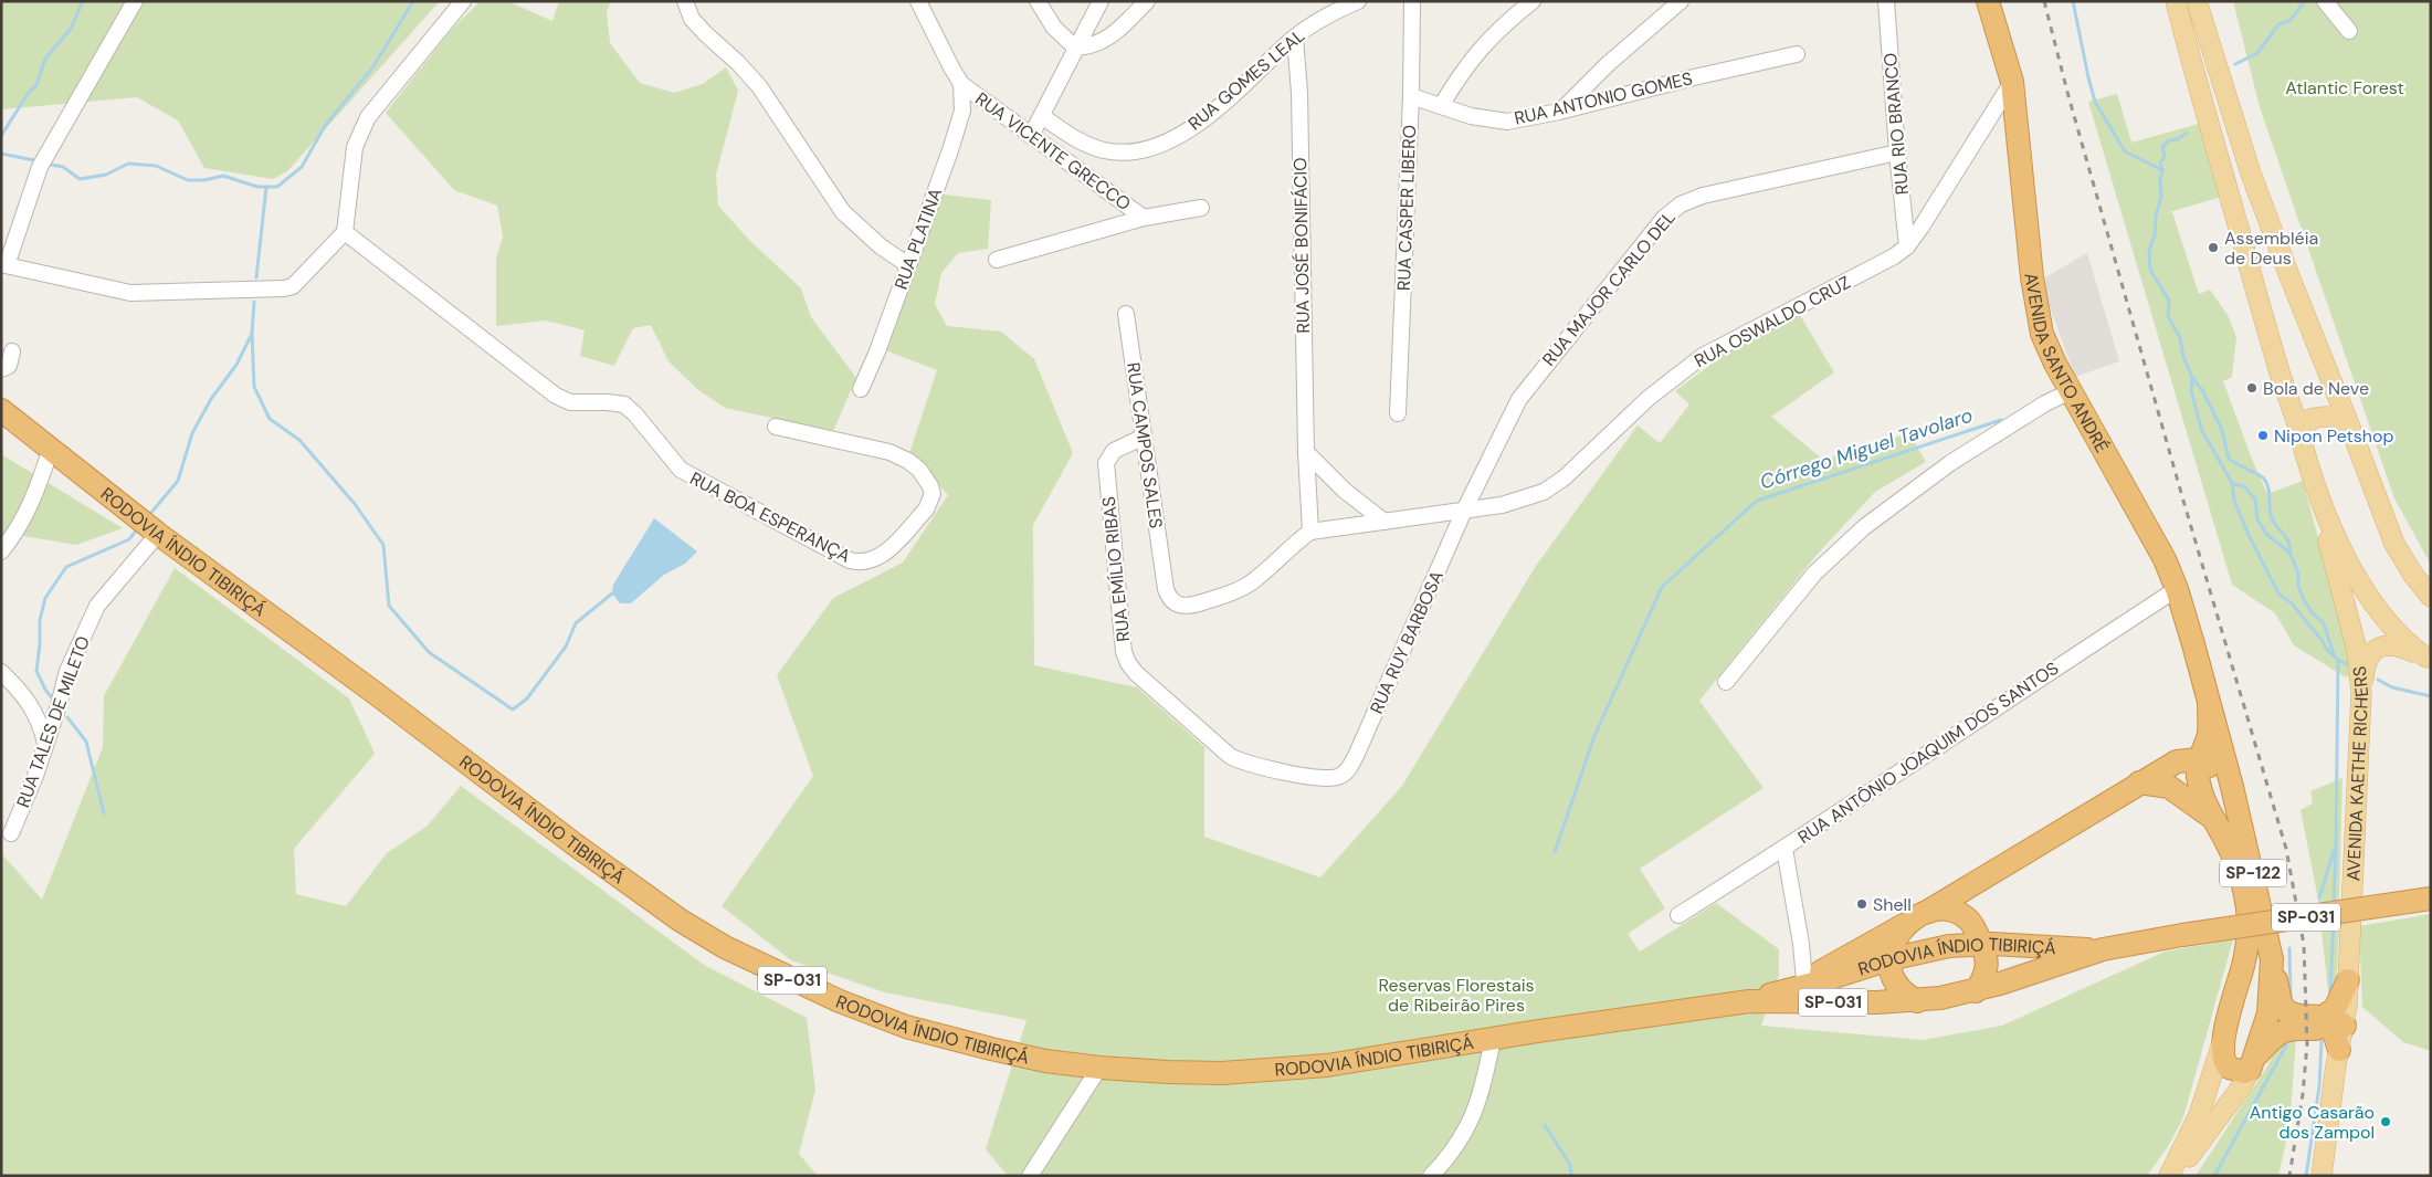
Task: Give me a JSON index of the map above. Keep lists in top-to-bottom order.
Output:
{
  "streets": {
    "highway": [
      "AVENIDA SANTO ANDRÉ",
      "RODOVIA ÍNDIO TIBIRIÇÁ",
      "SP-122",
      "SP-031"
    ],
    "main road": ["AVENIDA KAETHE RICHERS"],
    "street": [
      "RUA GOMES LEAL",
      "RUA ANTONIO GOMES",
      "RUA RIO BRANCO",
      "RUA VICENTE GRECCO",
      "RUA CASPER LIBERO",
      "RUA PLATINA",
      "RUA JOSÉ BONIFÁCIO",
      "RUA MAJOR CARLO DEL",
      "RUA OSWALDO CRUZ",
      "RUA CAMPOS SALES",
      "RUA BOA ESPERANÇA",
      "RUA EMÍLIO RIBAS",
      "RUA RUY BARBOSA",
      "RUA TALES DE MILETO",
      "RUA ANTÔNIO JOAQUIM DOS SANTOS"
    ]
  },
  "crossings": [
    ["RUA GOMES LEAL", "RUA JOSÉ BONIFÁCIO"],
    ["RUA ANTONIO GOMES", "RUA CASPER LIBERO"],
    ["RUA RIO BRANCO", "RUA MAJOR CARLO DEL"],
    ["RUA RIO BRANCO", "RUA OSWALDO CRUZ"],
    ["RUA VICENTE GRECCO", "RUA PLATINA"],
    ["RUA JOSÉ BONIFÁCIO", "RUA OSWALDO CRUZ"],
    ["RUA JOSÉ BONIFÁCIO", "RUA CAMPOS SALES"],
    ["RUA MAJOR CARLO DEL", "RUA OSWALDO CRUZ"],
    ["RUA MAJOR CARLO DEL", "RUA RUY BARBOSA"],
    ["RUA OSWALDO CRUZ", "AVENIDA SANTO ANDRÉ"],
    ["RUA OSWALDO CRUZ", "RUA CAMPOS SALES"],
    ["RUA OSWALDO CRUZ", "RUA RUY BARBOSA"],
    ["AVENIDA SANTO ANDRÉ", "RUA ANTÔNIO JOAQUIM DOS SANTOS"],
    ["AVENIDA SANTO ANDRÉ", "SP-122"],
    ["RUA CAMPOS SALES", "RUA EMÍLIO RIBAS"],
    ["RODOVIA ÍNDIO TIBIRIÇÁ", "RUA TALES DE MILETO"],
    ["RUA EMÍLIO RIBAS", "RUA RUY BARBOSA"]
  ],
  "water": ["Córrego Miguel Tavolaro"],
  "parks": ["Atlantic Forest", "Reservas Florestais de Ribeirão Pires"],
  "places": [
    "Assembléia de Deus",
    "Bola de Neve",
    "Nipon Petshop",
    "Shell",
    "Antigo Casarão dos Zampol"
  ]
}
